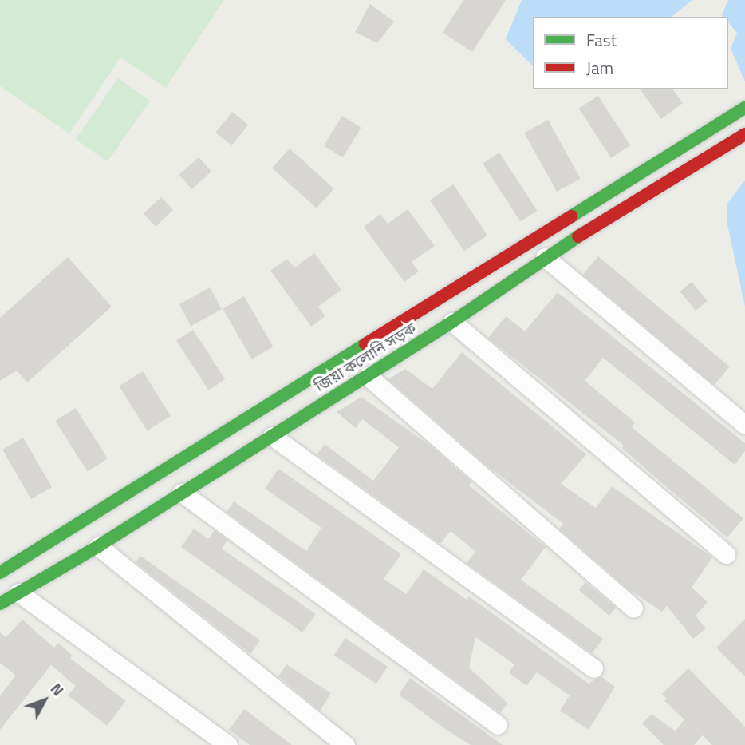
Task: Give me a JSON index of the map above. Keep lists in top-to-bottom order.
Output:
{
  "streets": {
    "main road": ["জিয়া কলোনি সড়ক"]
  },
  "legend": ["Fast", "Jam"],
  "north": "top right"
}
